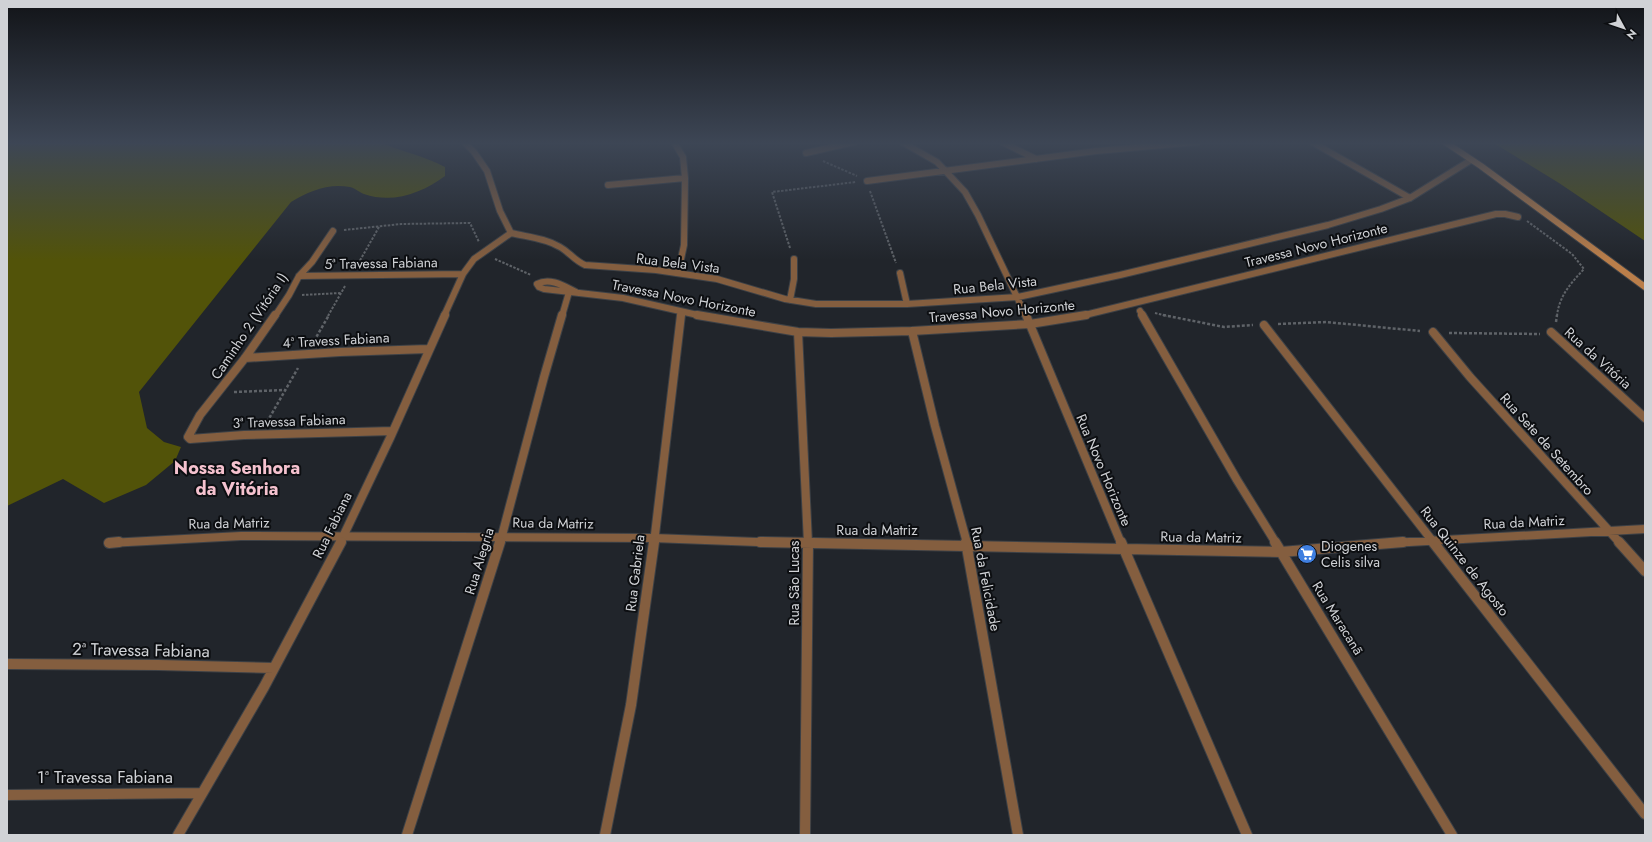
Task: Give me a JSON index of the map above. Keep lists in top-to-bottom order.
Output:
{
  "streets": {
    "street": [
      "Travessa Novo Horizonte",
      "5ª Travessa Fabiana",
      "Rua Bela Vista",
      "Caminho 2 (Vitória I)",
      "4ª Travess Fabiana",
      "Rua da Vitória",
      "3ª Travessa Fabiana",
      "Rua Sete de Setembro",
      "Rua Novo Horizonte",
      "Rua da Matriz",
      "Rua Fabiana",
      "Rua Alegria",
      "Rua Quinze de Agosto",
      "Rua Gabriela",
      "Rua da Felicidade",
      "Rua São Lucas",
      "Rua Maracanã",
      "2ª Travessa Fabiana",
      "1ª Travessa Fabiana"
    ]
  },
  "crossings": [
    ["Travessa Novo Horizonte", "Rua Novo Horizonte"],
    ["Travessa Novo Horizonte", "Rua Alegria"],
    ["Travessa Novo Horizonte", "Rua Gabriela"],
    ["Travessa Novo Horizonte", "Rua da Felicidade"],
    ["Travessa Novo Horizonte", "Rua São Lucas"],
    ["5ª Travessa Fabiana", "Caminho 2 (Vitória I)"],
    ["5ª Travessa Fabiana", "Rua Fabiana"],
    ["Rua Bela Vista", "Rua Novo Horizonte"],
    ["Rua Bela Vista", "Rua Fabiana"],
    ["Caminho 2 (Vitória I)", "4ª Travess Fabiana"],
    ["Caminho 2 (Vitória I)", "3ª Travessa Fabiana"],
    ["4ª Travess Fabiana", "Rua Fabiana"],
    ["3ª Travessa Fabiana", "Rua Fabiana"],
    ["Rua Sete de Setembro", "Rua da Matriz"],
    ["Rua Novo Horizonte", "Rua da Matriz"],
    ["Rua da Matriz", "Rua Fabiana"],
    ["Rua da Matriz", "Rua Alegria"],
    ["Rua da Matriz", "Rua Quinze de Agosto"],
    ["Rua da Matriz", "Rua Gabriela"],
    ["Rua da Matriz", "Rua da Felicidade"],
    ["Rua da Matriz", "Rua São Lucas"],
    ["Rua da Matriz", "Rua Maracanã"],
    ["Rua Fabiana", "2ª Travessa Fabiana"],
    ["Rua Fabiana", "1ª Travessa Fabiana"]
  ],
  "districts": ["Nossa Senhora da Vitória"],
  "places": {
    "supermarket": ["Diogenes Celis silva"]
  },
  "north": "bottom right"
}
